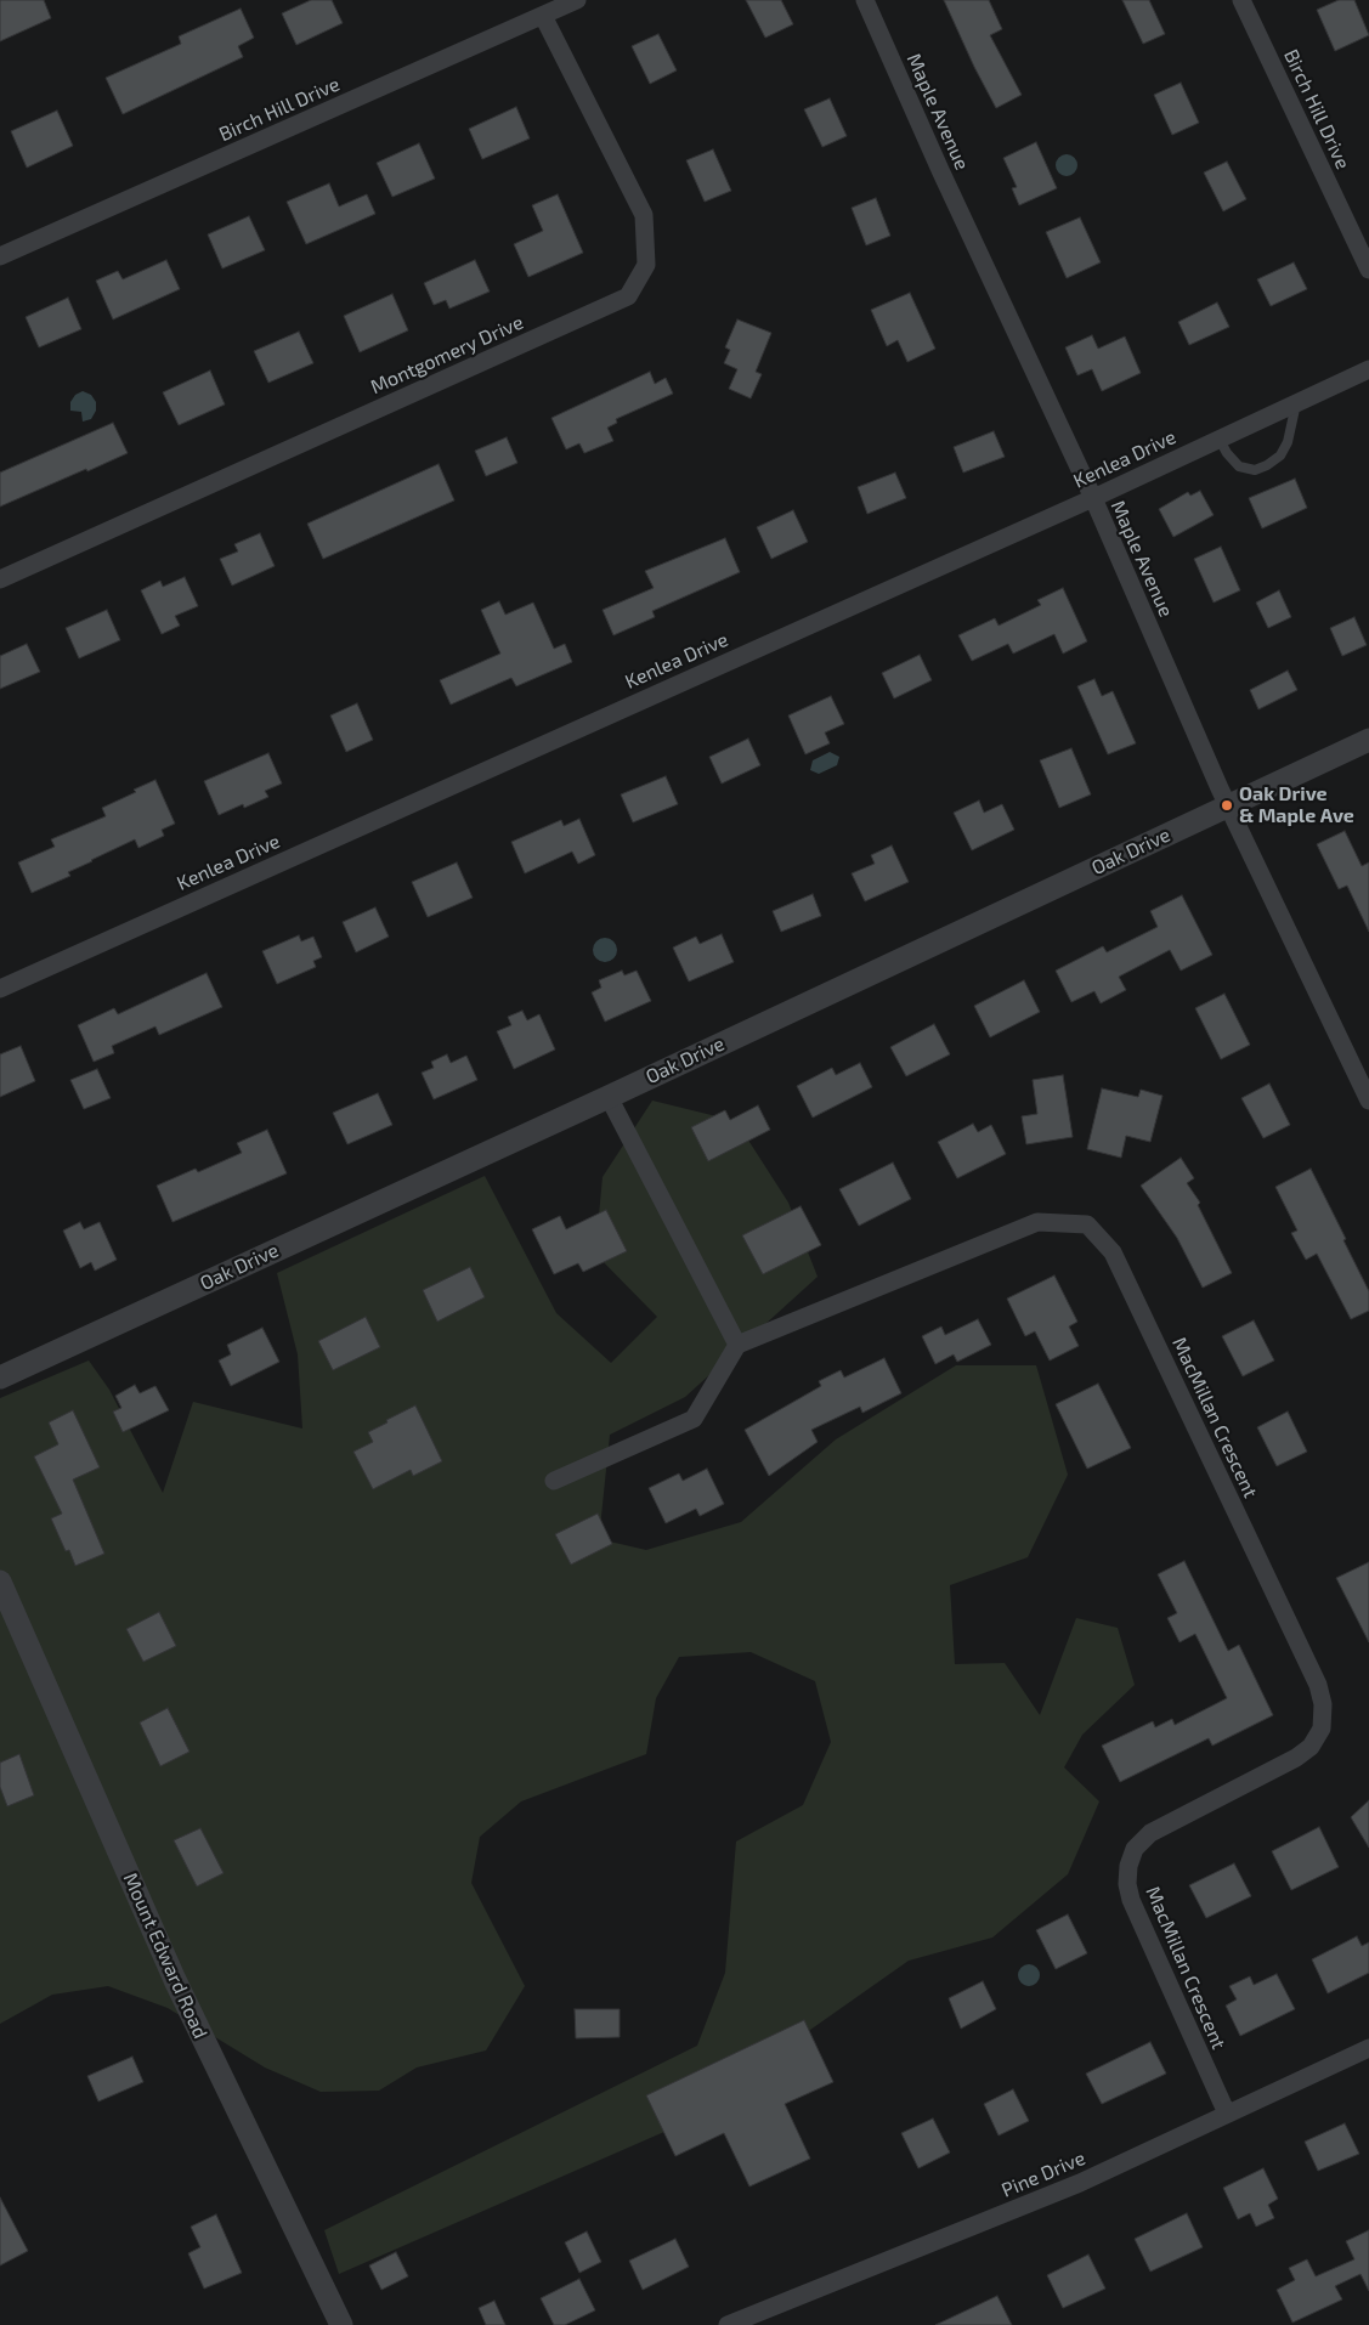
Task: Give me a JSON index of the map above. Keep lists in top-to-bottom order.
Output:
{
  "streets": {
    "street": [
      "Birch Hill Drive",
      "Maple Avenue",
      "Montgomery Drive",
      "Kenlea Drive",
      "Oak Drive",
      "MacMillan Crescent",
      "Mount Edward Road",
      "Pine Drive"
    ]
  },
  "crossings": [
    ["Birch Hill Drive", "Montgomery Drive"],
    ["Maple Avenue", "Kenlea Drive"],
    ["Maple Avenue", "Oak Drive"],
    ["MacMillan Crescent", "Pine Drive"]
  ],
  "places": ["Oak Drive & Maple Ave"]
}
